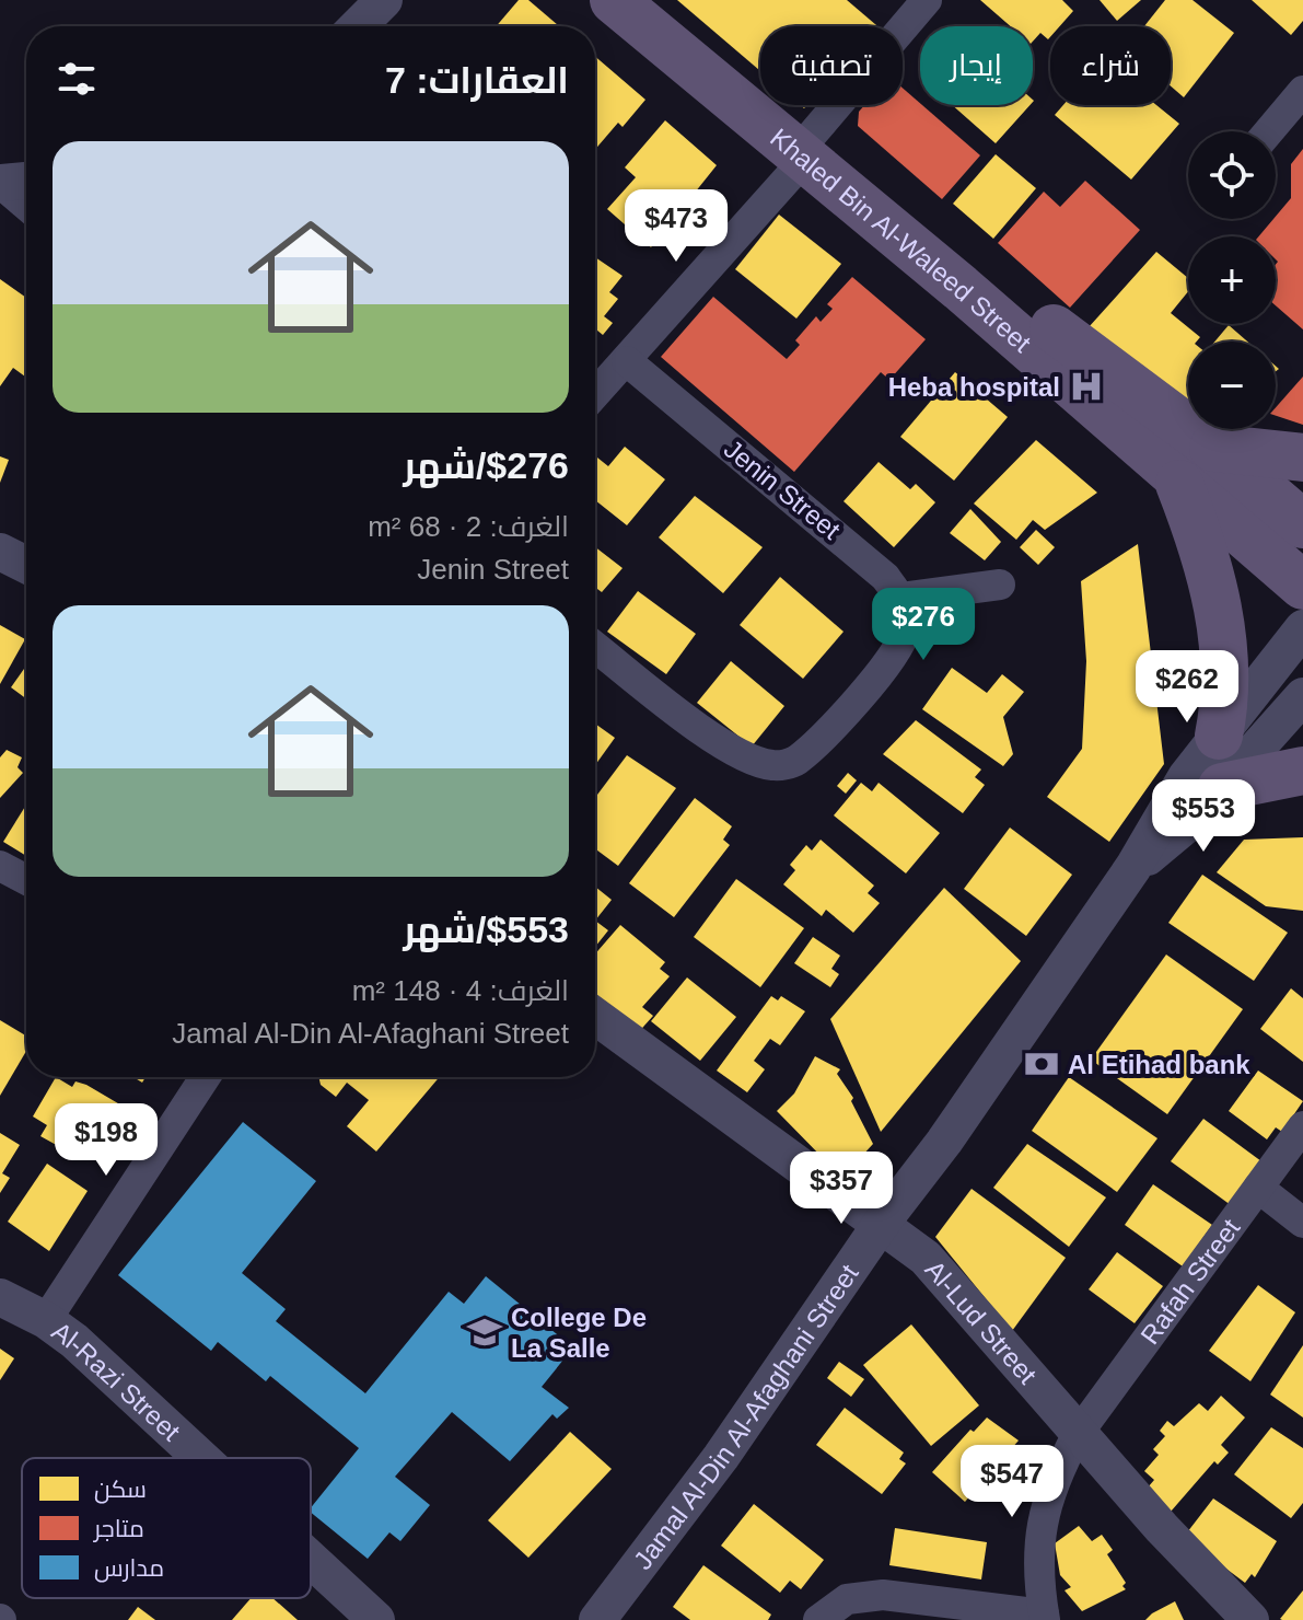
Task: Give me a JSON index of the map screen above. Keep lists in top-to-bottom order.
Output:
{
  "streets": {
    "main road": ["Khaled Bin Al-Waleed Street"],
    "street": [
      "Jenin Street",
      "Rafah Street",
      "Al-Lud Street",
      "Al-Razi Street",
      "Jamal Al-Din Al-Afaghani Street"
    ]
  },
  "crossings": [
    ["Rafah Street", "Al-Lud Street"],
    ["Al-Lud Street", "Jamal Al-Din Al-Afaghani Street"]
  ],
  "places": {
    "hospital": ["Heba hospital"],
    "bank": ["Al Etihad bank"],
    "school or university": ["College De La Salle"]
  },
  "legend": ["سكن", "متاجر", "مدارس"],
  "page": {
    "chip": ["شراء", "إيجار", "تصفية"],
    "heading": "العقارات: 7",
    "map_buttons": ["+", "−"],
    "list": [
      {
        "name": "$276/شهر",
        "note": "الغرف: 2 · 68 m² · Jenin Street"
      },
      {
        "name": "$553/شهر",
        "note": "الغرف: 4 · 148 m² · Jamal Al-Din Al-Afaghani Street"
      }
    ],
    "price": [
      "$473",
      "$276",
      "$262",
      "$553",
      "$198",
      "$357",
      "$547"
    ]
  }
}
